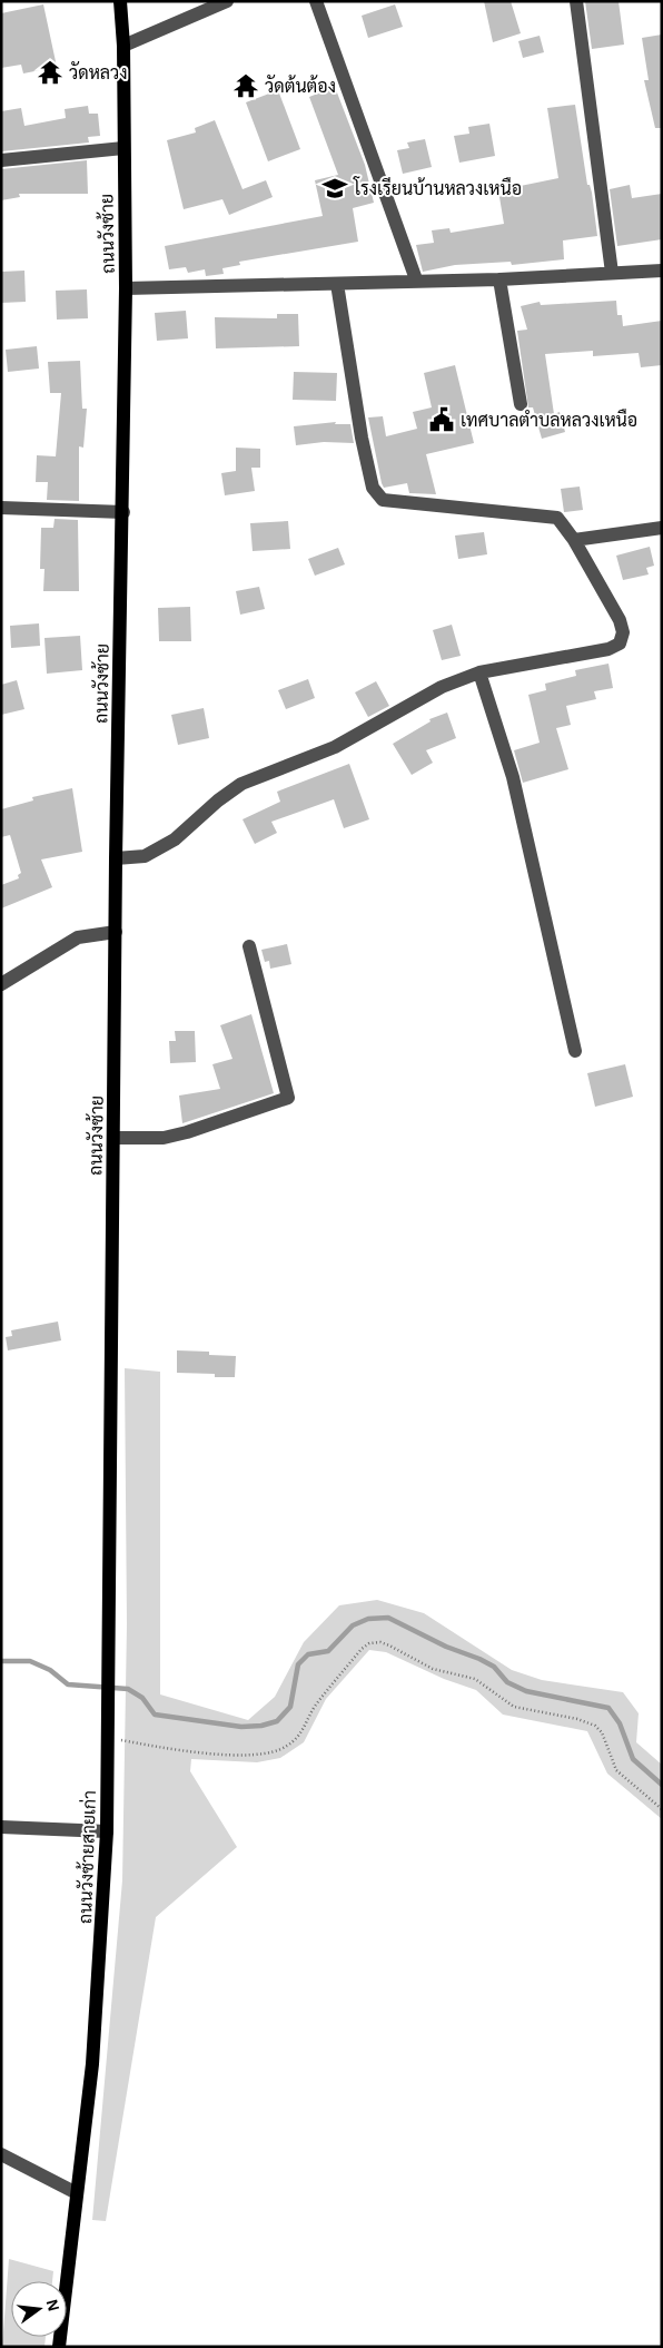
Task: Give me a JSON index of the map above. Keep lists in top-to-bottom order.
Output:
{
  "streets": {
    "main road": ["ถนนวังซ้าย", "ถนนวังซ้ายสายเก่า"]
  },
  "crossings": [
    ["ถนนวังซ้าย", "ถนนวังซ้ายสายเก่า"]
  ],
  "places": {
    "temple": ["วัดหลวง", "วัดต้นต้อง"],
    "school or university": ["โรงเรียนบ้านหลวงเหนือ"],
    "public building": ["เทศบาลตำบลหลวงเหนือ"]
  },
  "north": "right"
}
